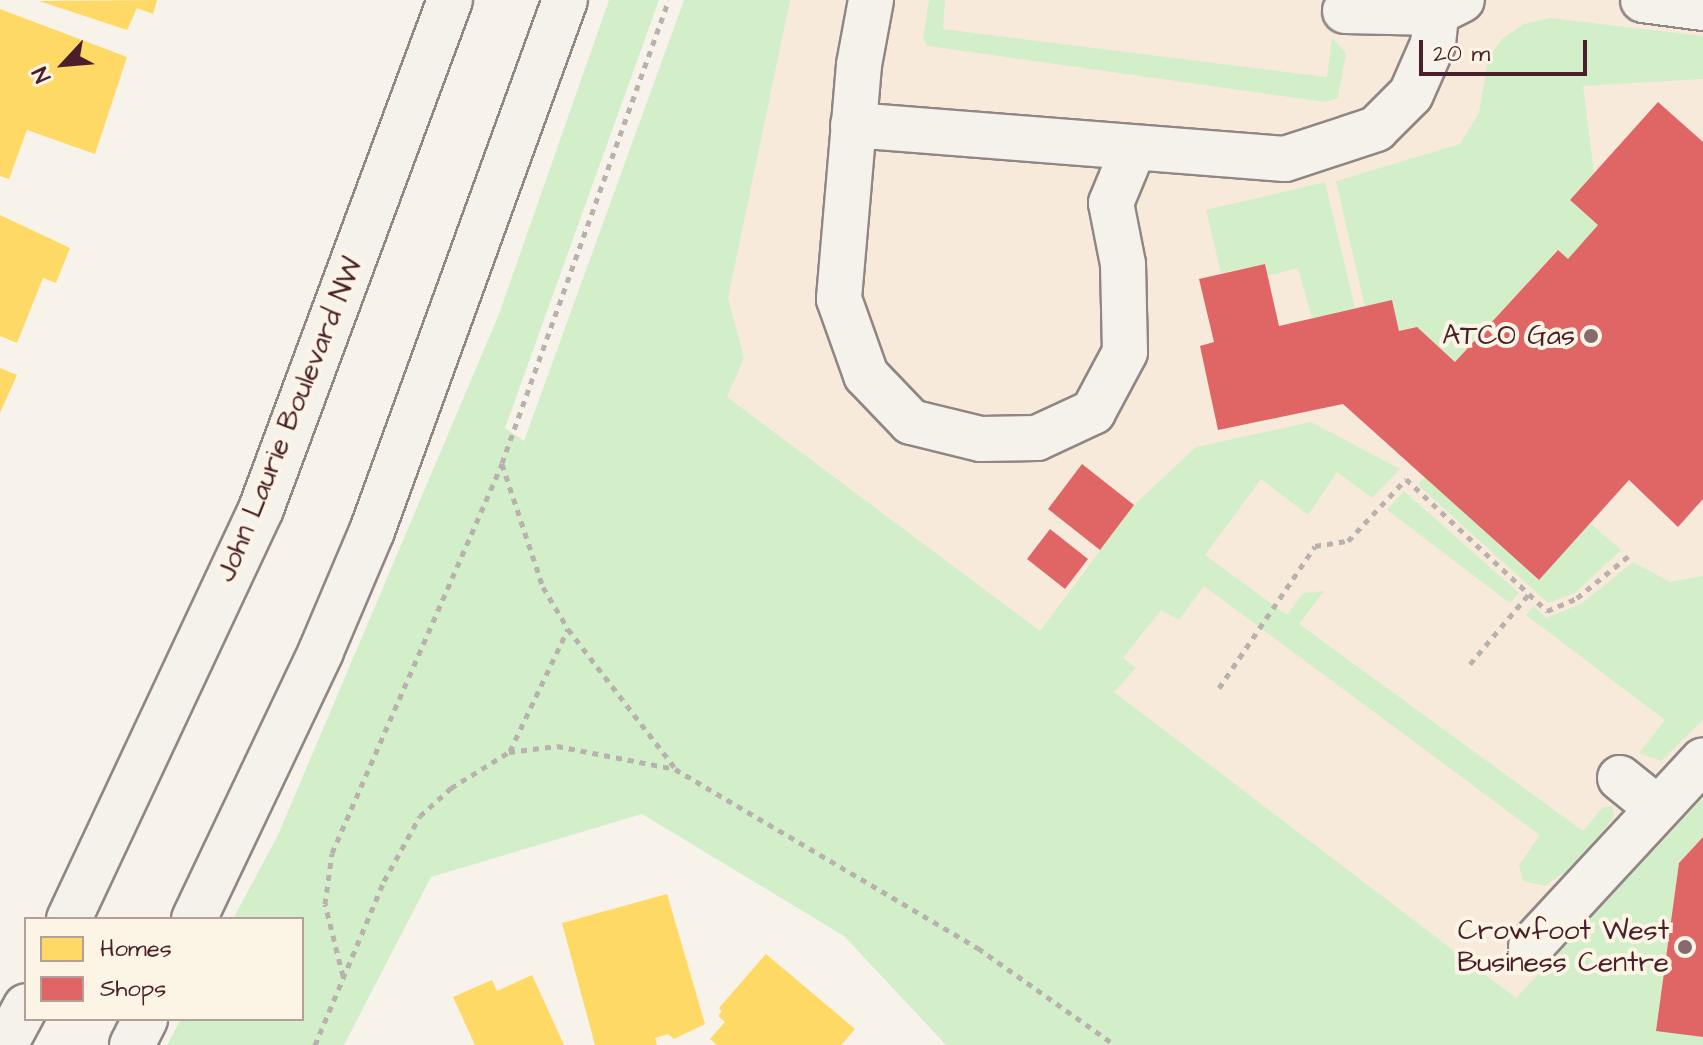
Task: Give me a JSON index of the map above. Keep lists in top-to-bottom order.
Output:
{
  "streets": {
    "street": ["John Laurie Boulevard NW"]
  },
  "places": ["ATCO Gas", "Crowfoot West Business Centre"],
  "legend": ["Homes", "Shops"],
  "scale_bar": "20 m",
  "north": "bottom left"
}
